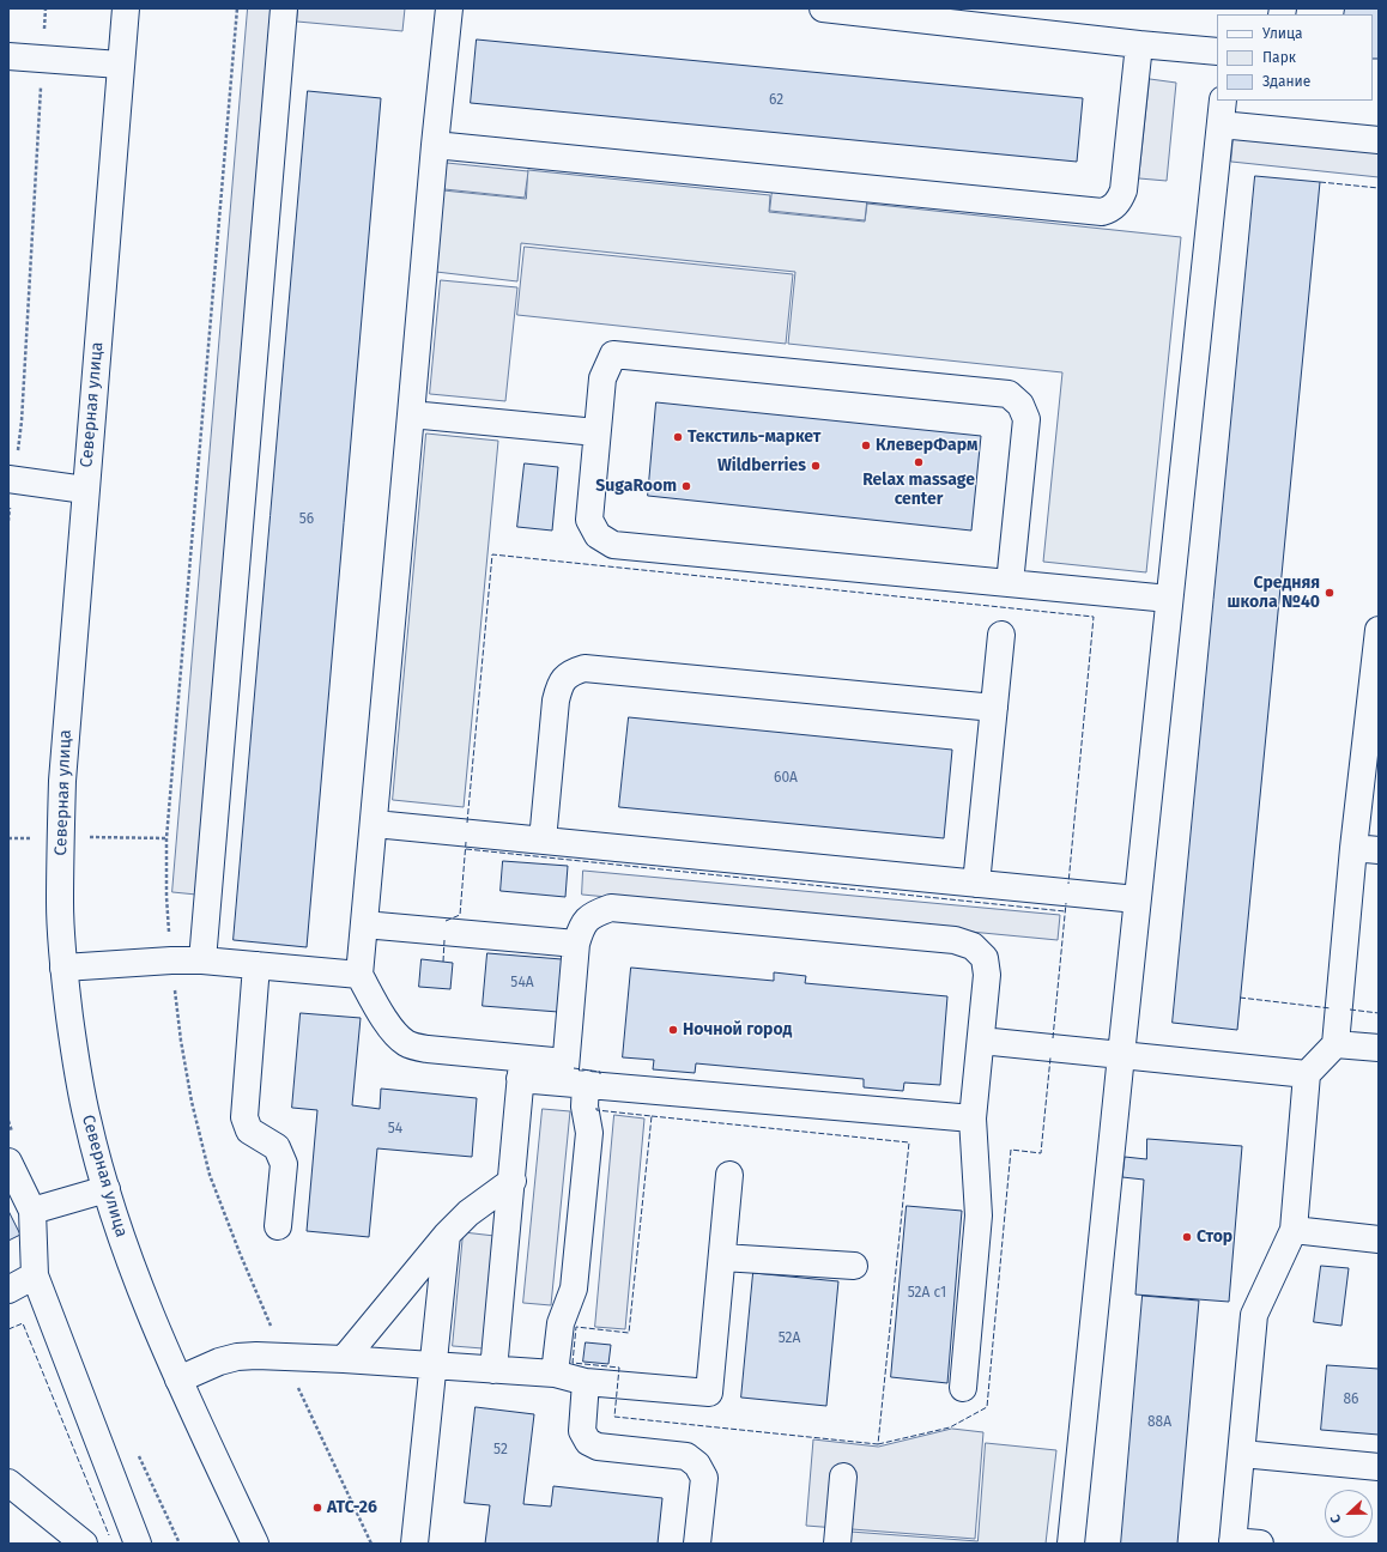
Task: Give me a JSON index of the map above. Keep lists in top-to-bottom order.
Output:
{
  "streets": {
    "main road": ["Северная улица"]
  },
  "places": [
    "Текстиль-маркет",
    "КлеверФарм",
    "Relax massage center",
    "Wildberries",
    "SugaRoom",
    "Средняя школа №40",
    "Ночной город",
    "Стор",
    "АТС-26"
  ],
  "house_numbers": [
    "62",
    "56",
    "60А",
    "54А",
    "54",
    "52А с1",
    "52А",
    "86",
    "88А",
    "52"
  ],
  "legend": ["Улица", "Парк", "Здание"],
  "north": "left"
}
